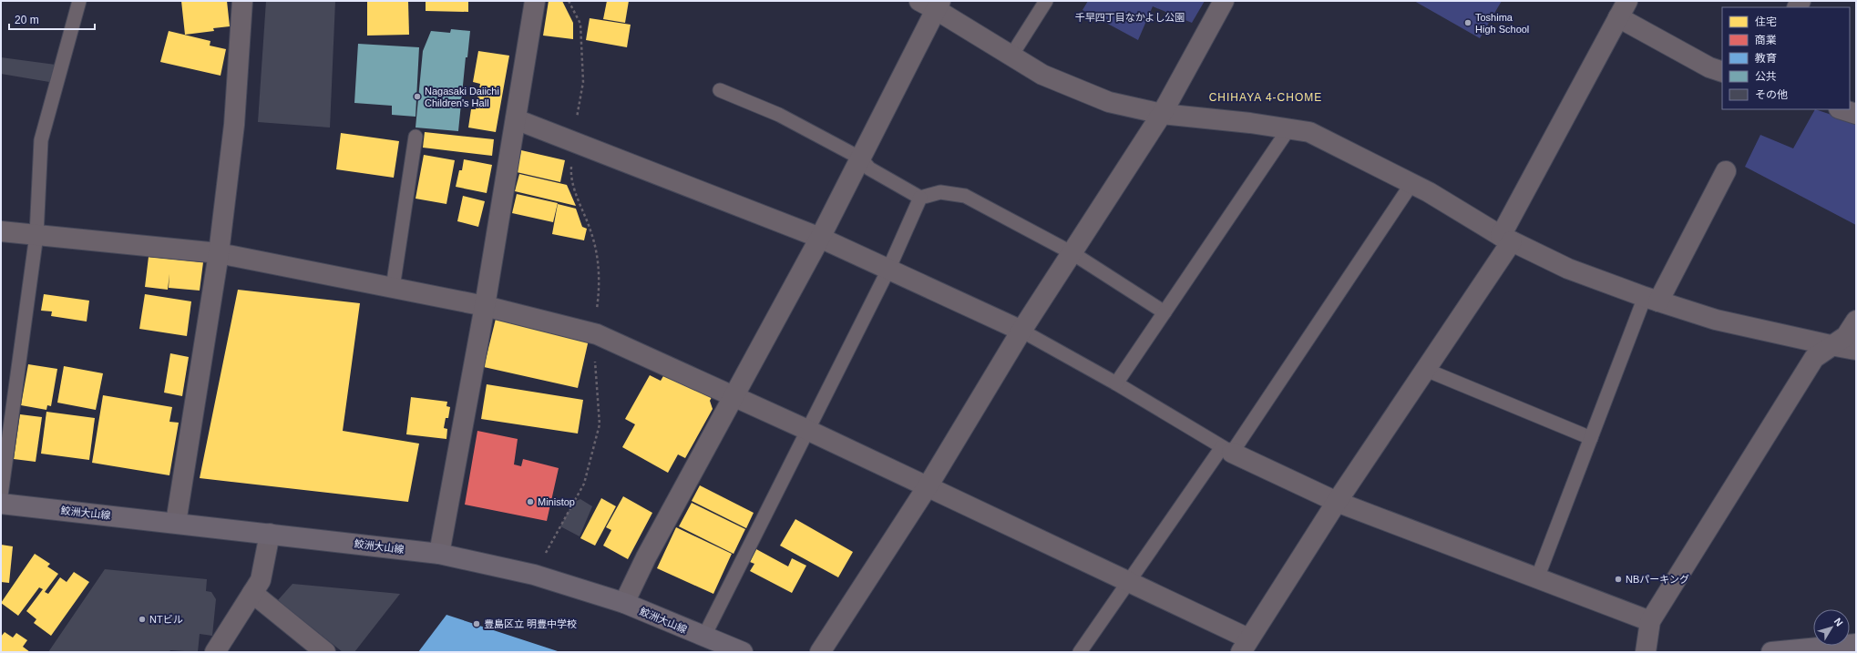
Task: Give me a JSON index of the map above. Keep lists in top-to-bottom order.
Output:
{
  "streets": {
    "main road": ["鮫洲大山線"]
  },
  "districts": ["CHIHAYA 4-CHOME"],
  "parks": ["千早四丁目なかよし公園"],
  "places": [
    "Toshima High School",
    "Nagasaki Daiichi Children's Hall",
    "Ministop",
    "NBパーキング",
    "NTビル",
    "豊島区立 明豊中学校"
  ],
  "legend": [
    "住宅",
    "商業",
    "教育",
    "公共",
    "その他"
  ],
  "scale_bar": "20 m",
  "north": "top right"
}
